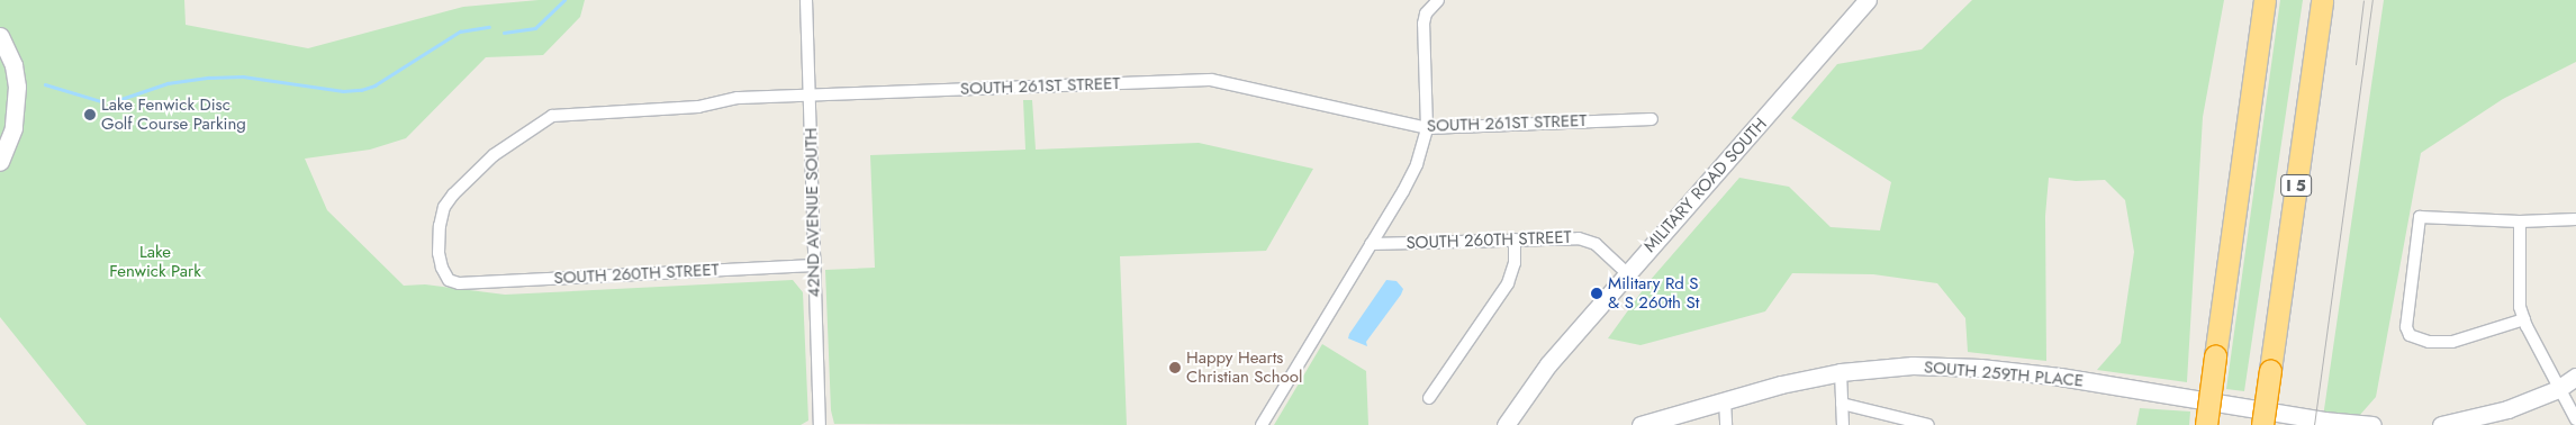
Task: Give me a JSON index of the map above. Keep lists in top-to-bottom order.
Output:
{
  "streets": {
    "highway": ["I 5"],
    "main road": ["MILITARY ROAD SOUTH", "SOUTH 259TH PLACE"],
    "street": ["SOUTH 261ST STREET", "42ND AVENUE SOUTH", "SOUTH 260TH STREET"]
  },
  "crossings": [
    ["SOUTH 261ST STREET", "42ND AVENUE SOUTH"],
    ["SOUTH 261ST STREET", "SOUTH 260TH STREET"],
    ["MILITARY ROAD SOUTH", "SOUTH 260TH STREET"],
    ["42ND AVENUE SOUTH", "SOUTH 260TH STREET"]
  ],
  "parks": ["Lake Fenwick Park"],
  "places": ["Lake Fenwick Disc Golf Course Parking", "Military Rd S & S 260th St", "Happy Hearts Christian School"]
}
